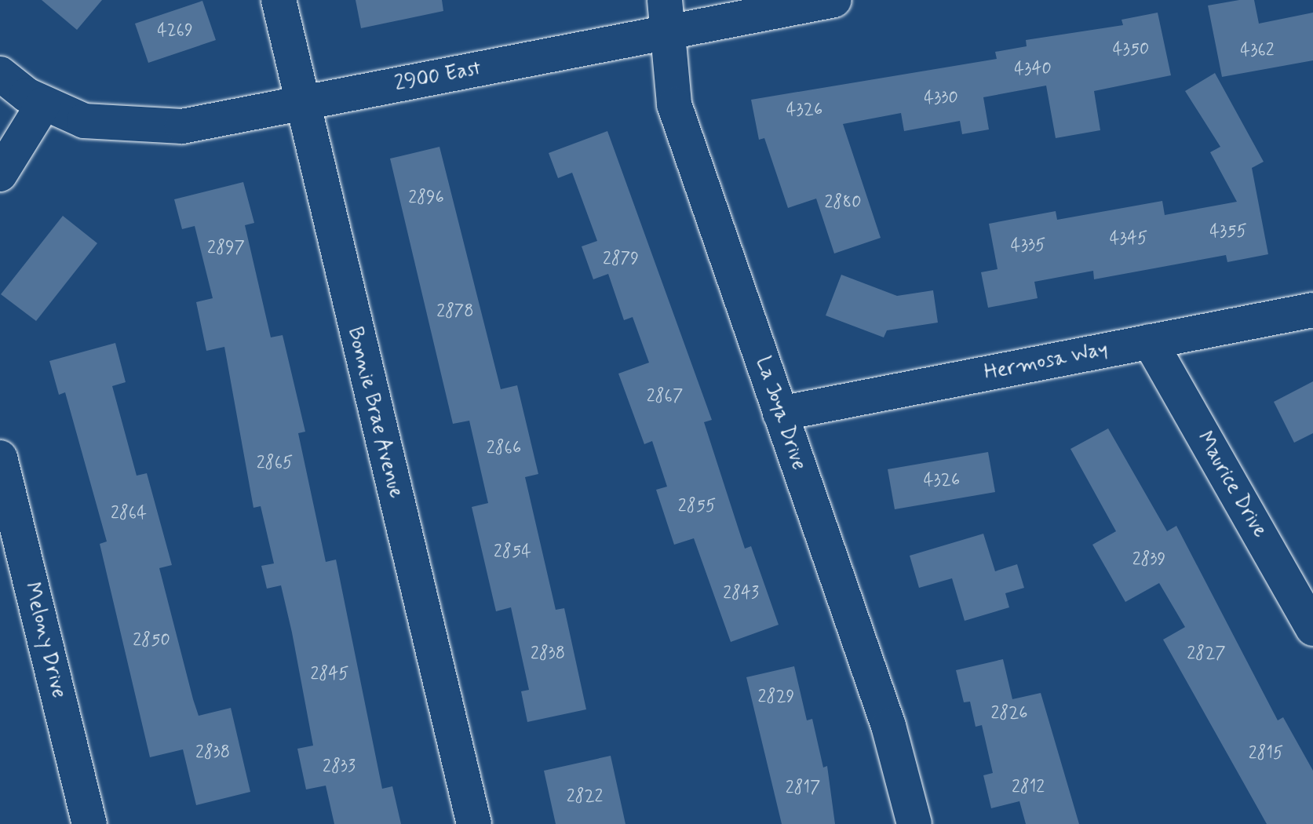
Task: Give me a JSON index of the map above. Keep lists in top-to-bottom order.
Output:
{
  "streets": {
    "street": [
      "2900 East",
      "Hermosa Way",
      "Bonnie Brae Avenue",
      "La Joya Drive",
      "Maurice Drive",
      "Melony Drive"
    ]
  },
  "crossings": [
    ["2900 East", "Bonnie Brae Avenue"],
    ["2900 East", "La Joya Drive"],
    ["Hermosa Way", "La Joya Drive"],
    ["Hermosa Way", "Maurice Drive"]
  ],
  "house_numbers": [
    "4269",
    "4350",
    "4362",
    "4340",
    "4330",
    "4326",
    "2896",
    "2880",
    "4355",
    "4345",
    "4335",
    "2897",
    "2879",
    "2878",
    "2867",
    "2866",
    "2865",
    "4326",
    "2855",
    "2864",
    "2854",
    "2839",
    "2843",
    "2850",
    "2838",
    "2827",
    "2845",
    "2829",
    "2826",
    "2838",
    "2815",
    "2833",
    "2812",
    "2817",
    "2822"
  ]
}
